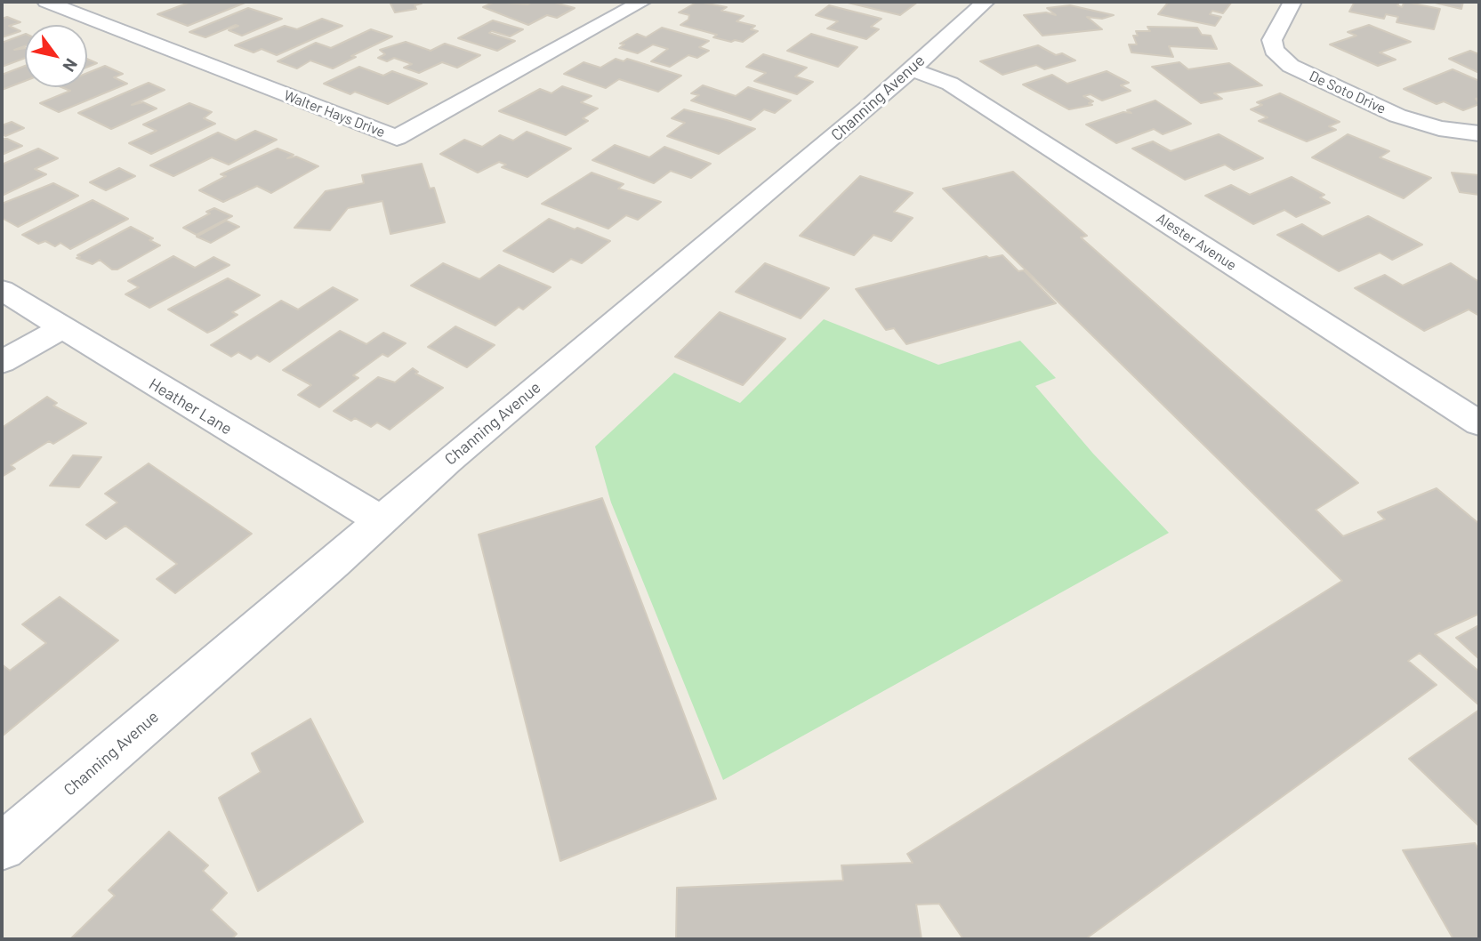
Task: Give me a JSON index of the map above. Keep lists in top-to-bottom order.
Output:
{
  "streets": {
    "street": [
      "De Soto Drive",
      "Channing Avenue",
      "Walter Hays Drive",
      "Alester Avenue",
      "Heather Lane"
    ]
  },
  "crossings": [
    ["Channing Avenue", "Alester Avenue"],
    ["Channing Avenue", "Heather Lane"]
  ],
  "north": "bottom right"
}
